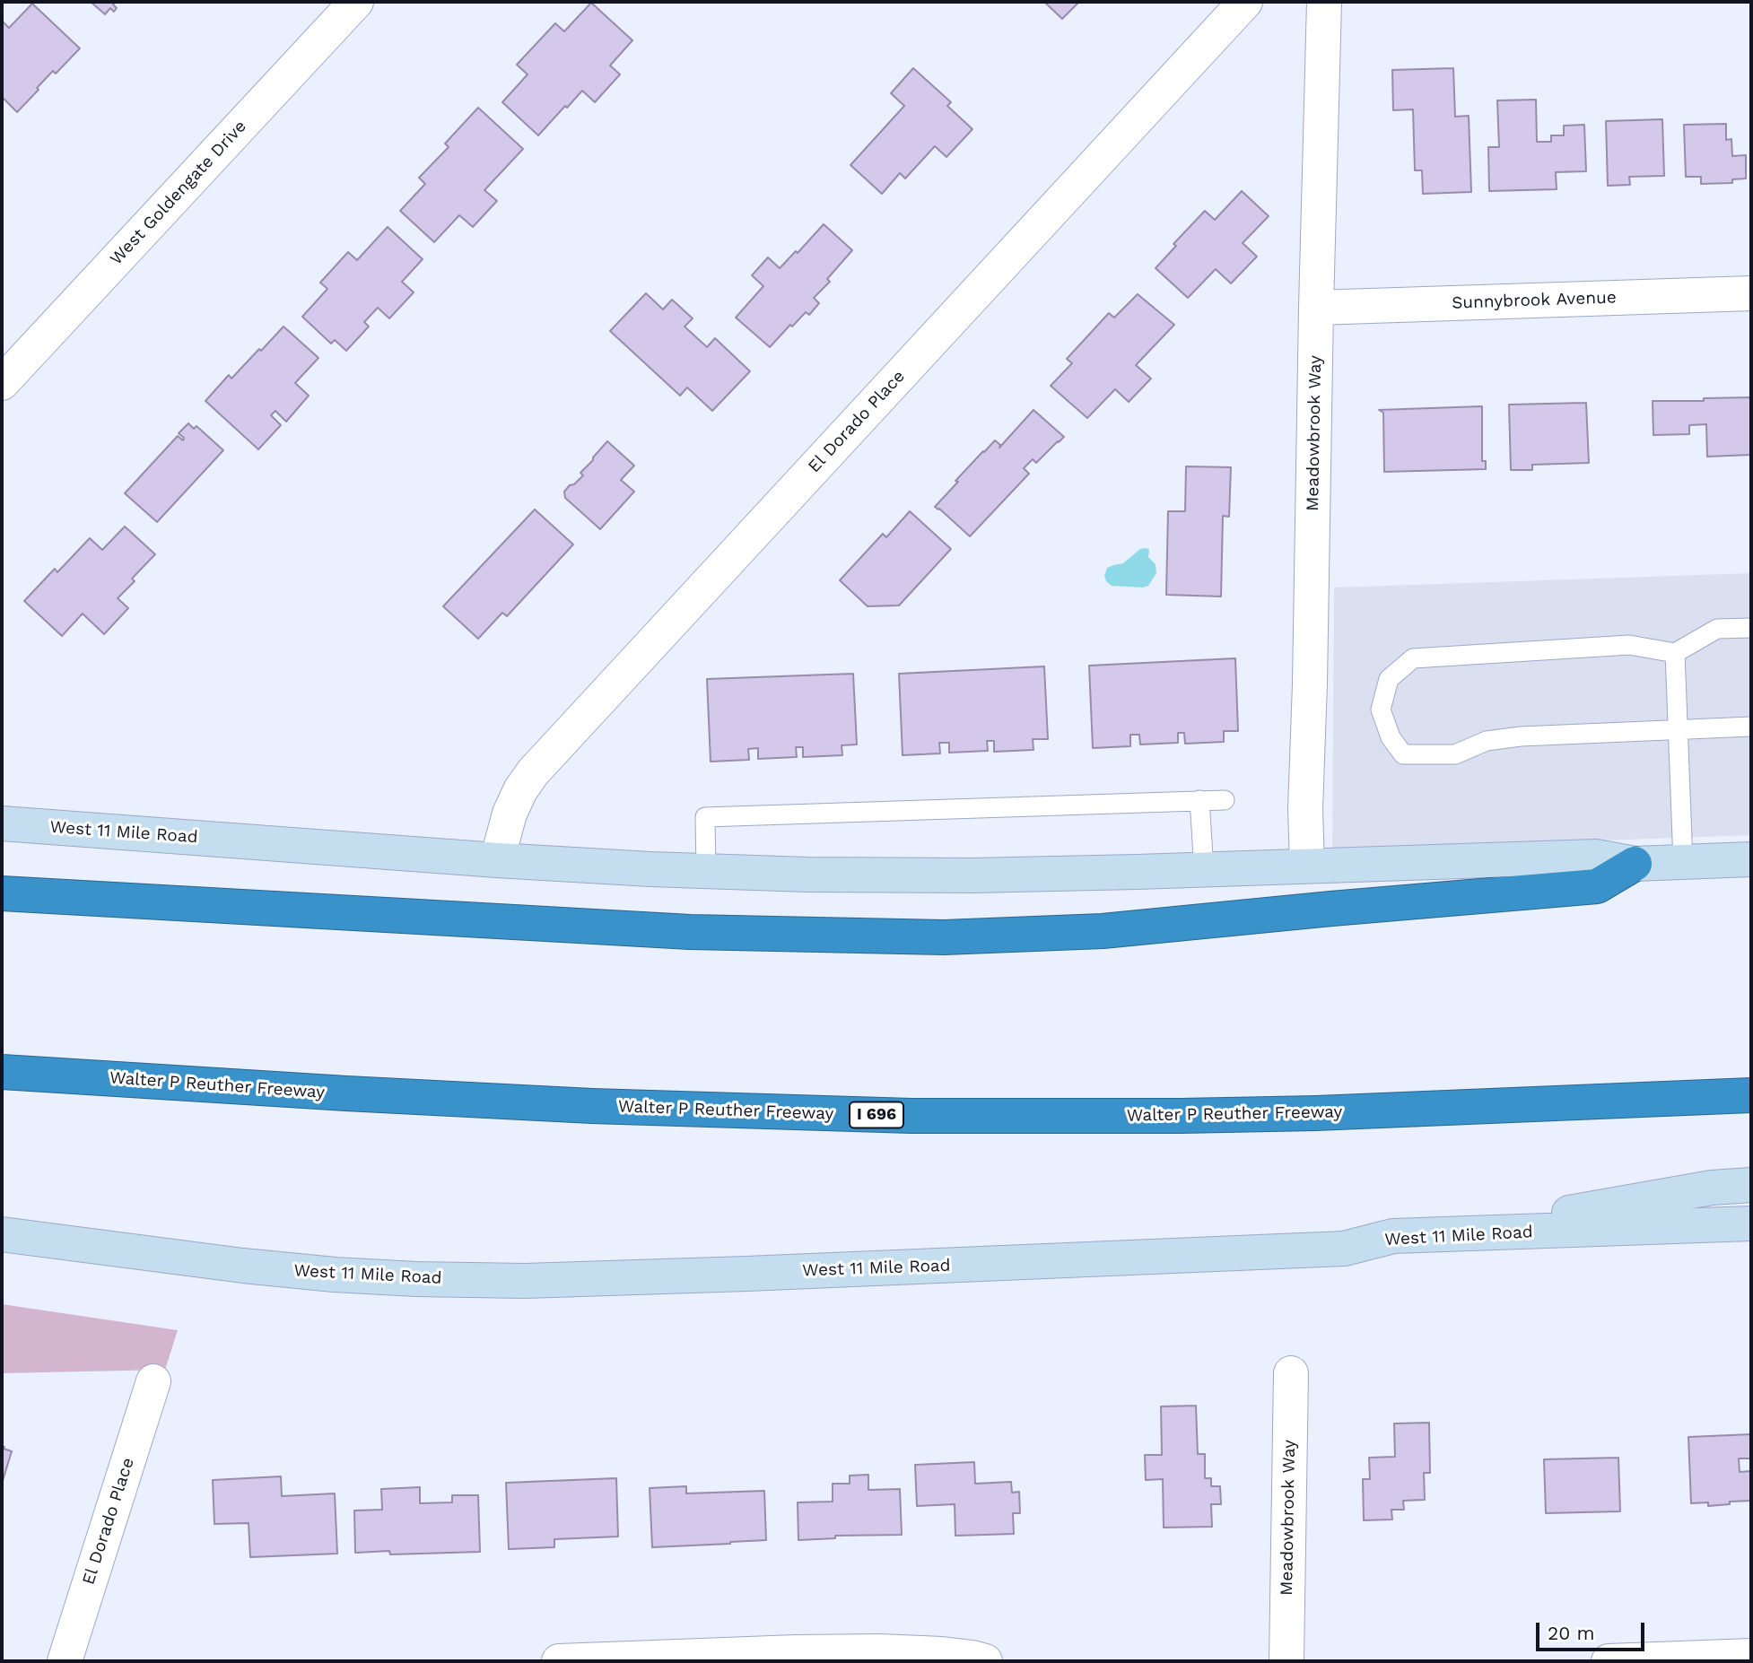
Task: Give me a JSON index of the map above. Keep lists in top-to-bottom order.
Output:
{
  "streets": {
    "highway": ["Walter P Reuther Freeway", "I 696"],
    "main road": ["West 11 Mile Road"],
    "street": [
      "West Goldengate Drive",
      "Sunnybrook Avenue",
      "El Dorado Place",
      "Meadowbrook Way"
    ]
  },
  "crossings": [
    ["Sunnybrook Avenue", "Meadowbrook Way"],
    ["El Dorado Place", "West 11 Mile Road"],
    ["Meadowbrook Way", "West 11 Mile Road"]
  ],
  "scale_bar": "20 m"
}
